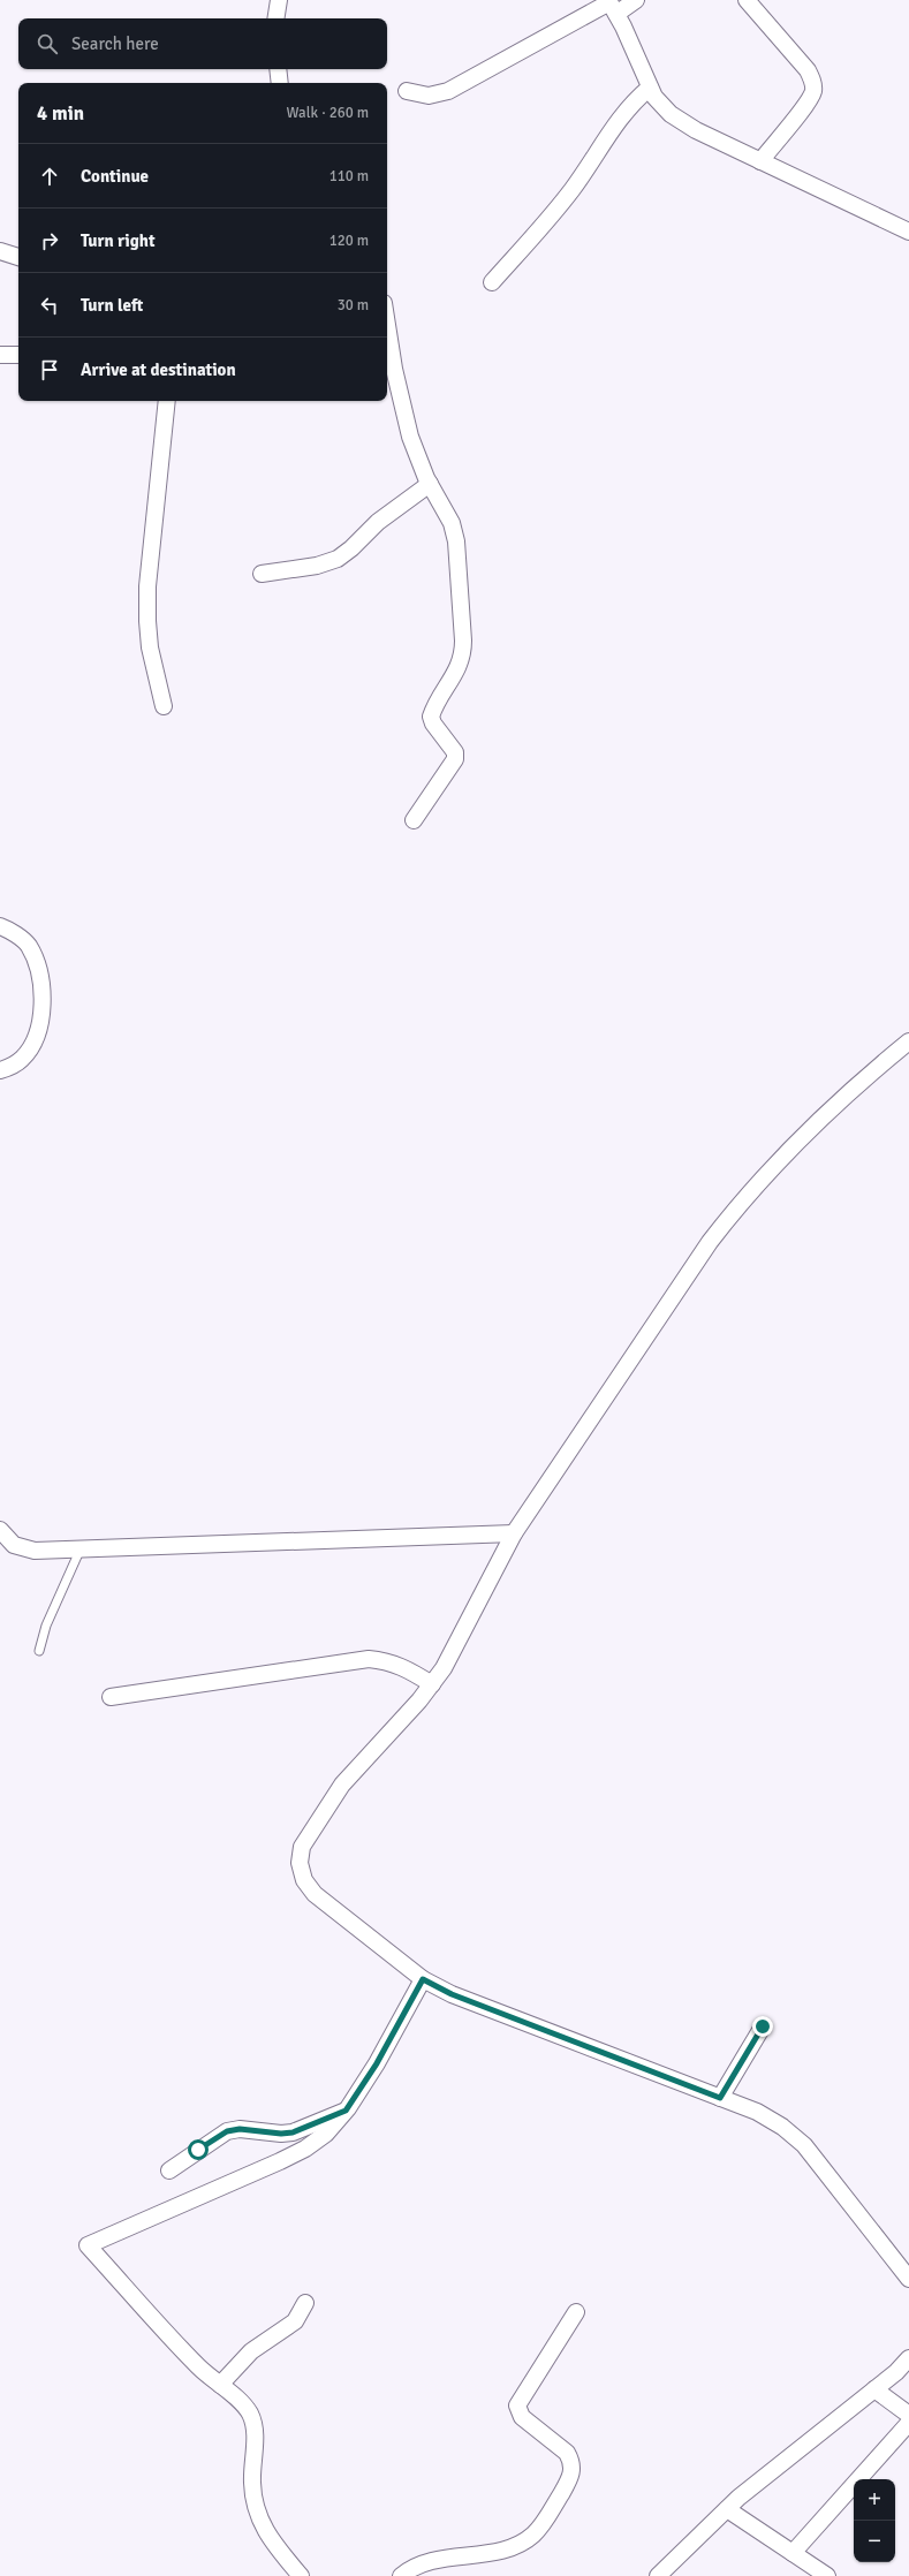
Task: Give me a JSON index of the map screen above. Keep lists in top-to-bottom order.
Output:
{
  "page": {
    "search": "Search here",
    "heading": ["4 min", "Walk · 260 m"],
    "list": [
      ["Continue", "110 m"],
      ["Turn right", "120 m"],
      ["Turn left", "30 m"],
      "Arrive at destination"
    ],
    "map_buttons": ["+", "−"]
  }
}
